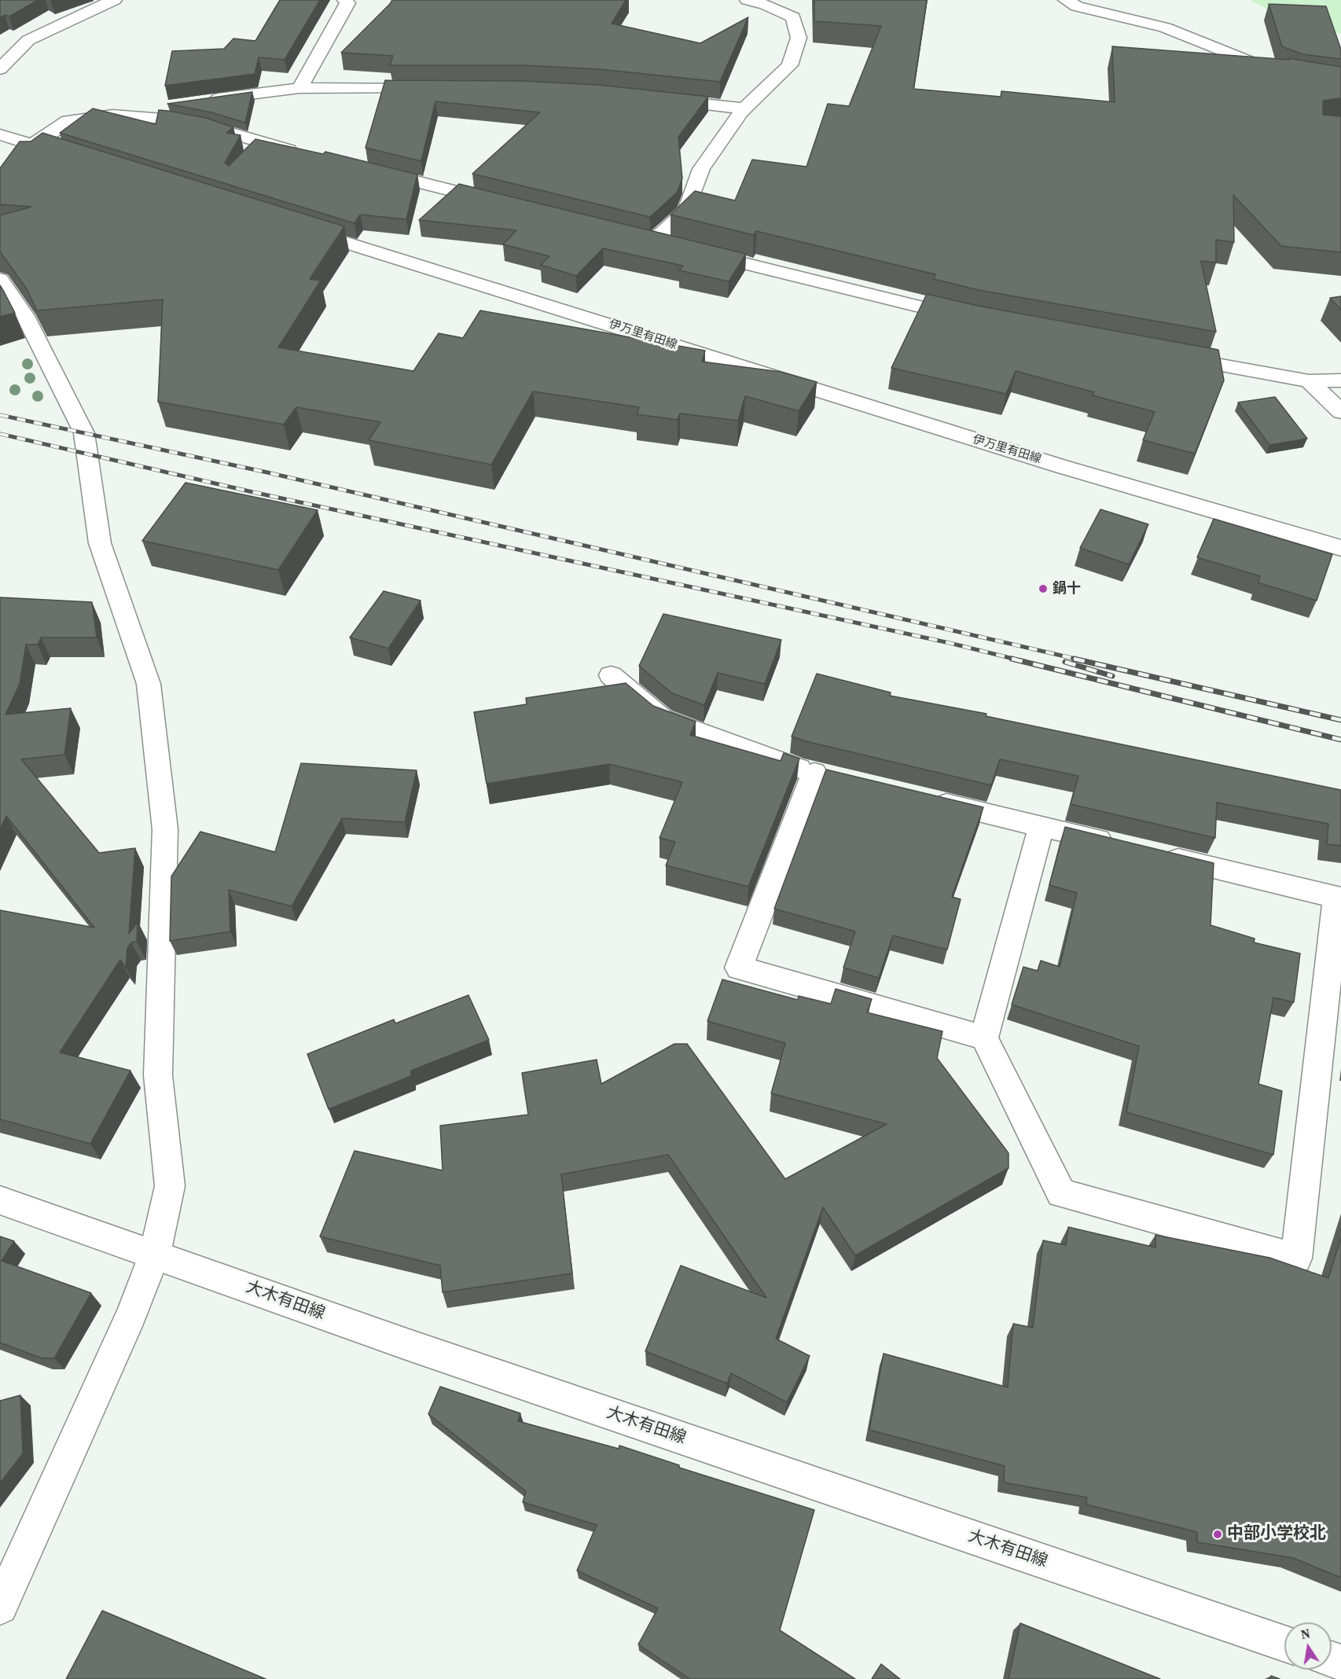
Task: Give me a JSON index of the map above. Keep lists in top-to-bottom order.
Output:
{
  "streets": {
    "street": ["伊万里有田線", "大木有田線"]
  },
  "places": ["鍋十", "中部小学校北"],
  "north": "top"
}
